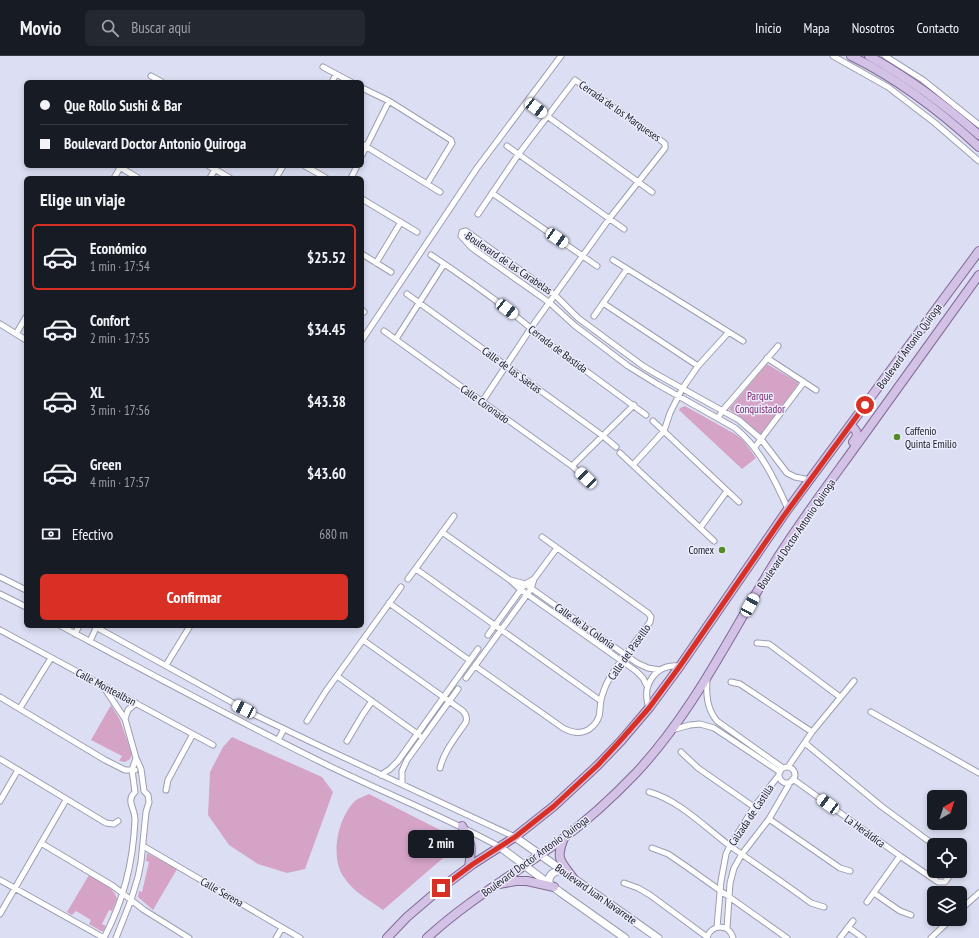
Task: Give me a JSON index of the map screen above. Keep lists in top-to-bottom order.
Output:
{
  "streets": {
    "main road": ["Boulevard Antonio Quiroga", "Boulevard Doctor Antonio Quiroga", "Boulevard Juan Navarrete"],
    "street": [
      "Cerrada de los Marqueses",
      "Boulevard de las Carabelas",
      "Cerrada de Bastida",
      "Calle de las Saetas",
      "Calle Coronado",
      "Calle de la Colonia",
      "Calle del Paseíllo",
      "Calle Montealban",
      "Calzada de Castilla",
      "La Heráldica",
      "Calle Serena"
    ]
  },
  "crossings": [
    ["Cerrada de los Marqueses", "Boulevard de las Carabelas"],
    ["Cerrada de los Marqueses", "Cerrada de Bastida"],
    ["Cerrada de los Marqueses", "Calle de las Saetas"],
    ["Cerrada de los Marqueses", "Calle Coronado"],
    ["Boulevard de las Carabelas", "Boulevard Doctor Antonio Quiroga"],
    ["Boulevard Antonio Quiroga", "Boulevard Doctor Antonio Quiroga"],
    ["Boulevard Doctor Antonio Quiroga", "Calle de la Colonia"],
    ["Boulevard Doctor Antonio Quiroga", "Boulevard Juan Navarrete"],
    ["Calle de la Colonia", "Calle del Paseíllo"],
    ["Calzada de Castilla", "La Heráldica"]
  ],
  "parks": ["Parque Conquistador"],
  "places": ["Caffenio Quinta Emilio", "Comex"],
  "north": "top right",
  "page": {
    "header": "Movio",
    "search": "Buscar aquí",
    "nav": [
      "Inicio",
      "Mapa",
      "Nosotros",
      "Contacto"
    ],
    "banner": ["Que Rollo Sushi & Bar", "Boulevard Doctor Antonio Quiroga"],
    "heading": "Elige un viaje",
    "list": [
      {
        "name": "Económico",
        "note": "1 min · 17:54",
        "value": "$25.52"
      },
      {
        "name": "Confort",
        "note": "2 min · 17:55",
        "value": "$34.45"
      },
      {
        "name": "XL",
        "note": "3 min · 17:56",
        "value": "$43.38"
      },
      {
        "name": "Green",
        "note": "4 min · 17:57",
        "value": "$43.60"
      }
    ],
    "pay": ["Efectivo", "680 m"],
    "buttons": "Confirmar",
    "bubble": "2 min"
  }
}
